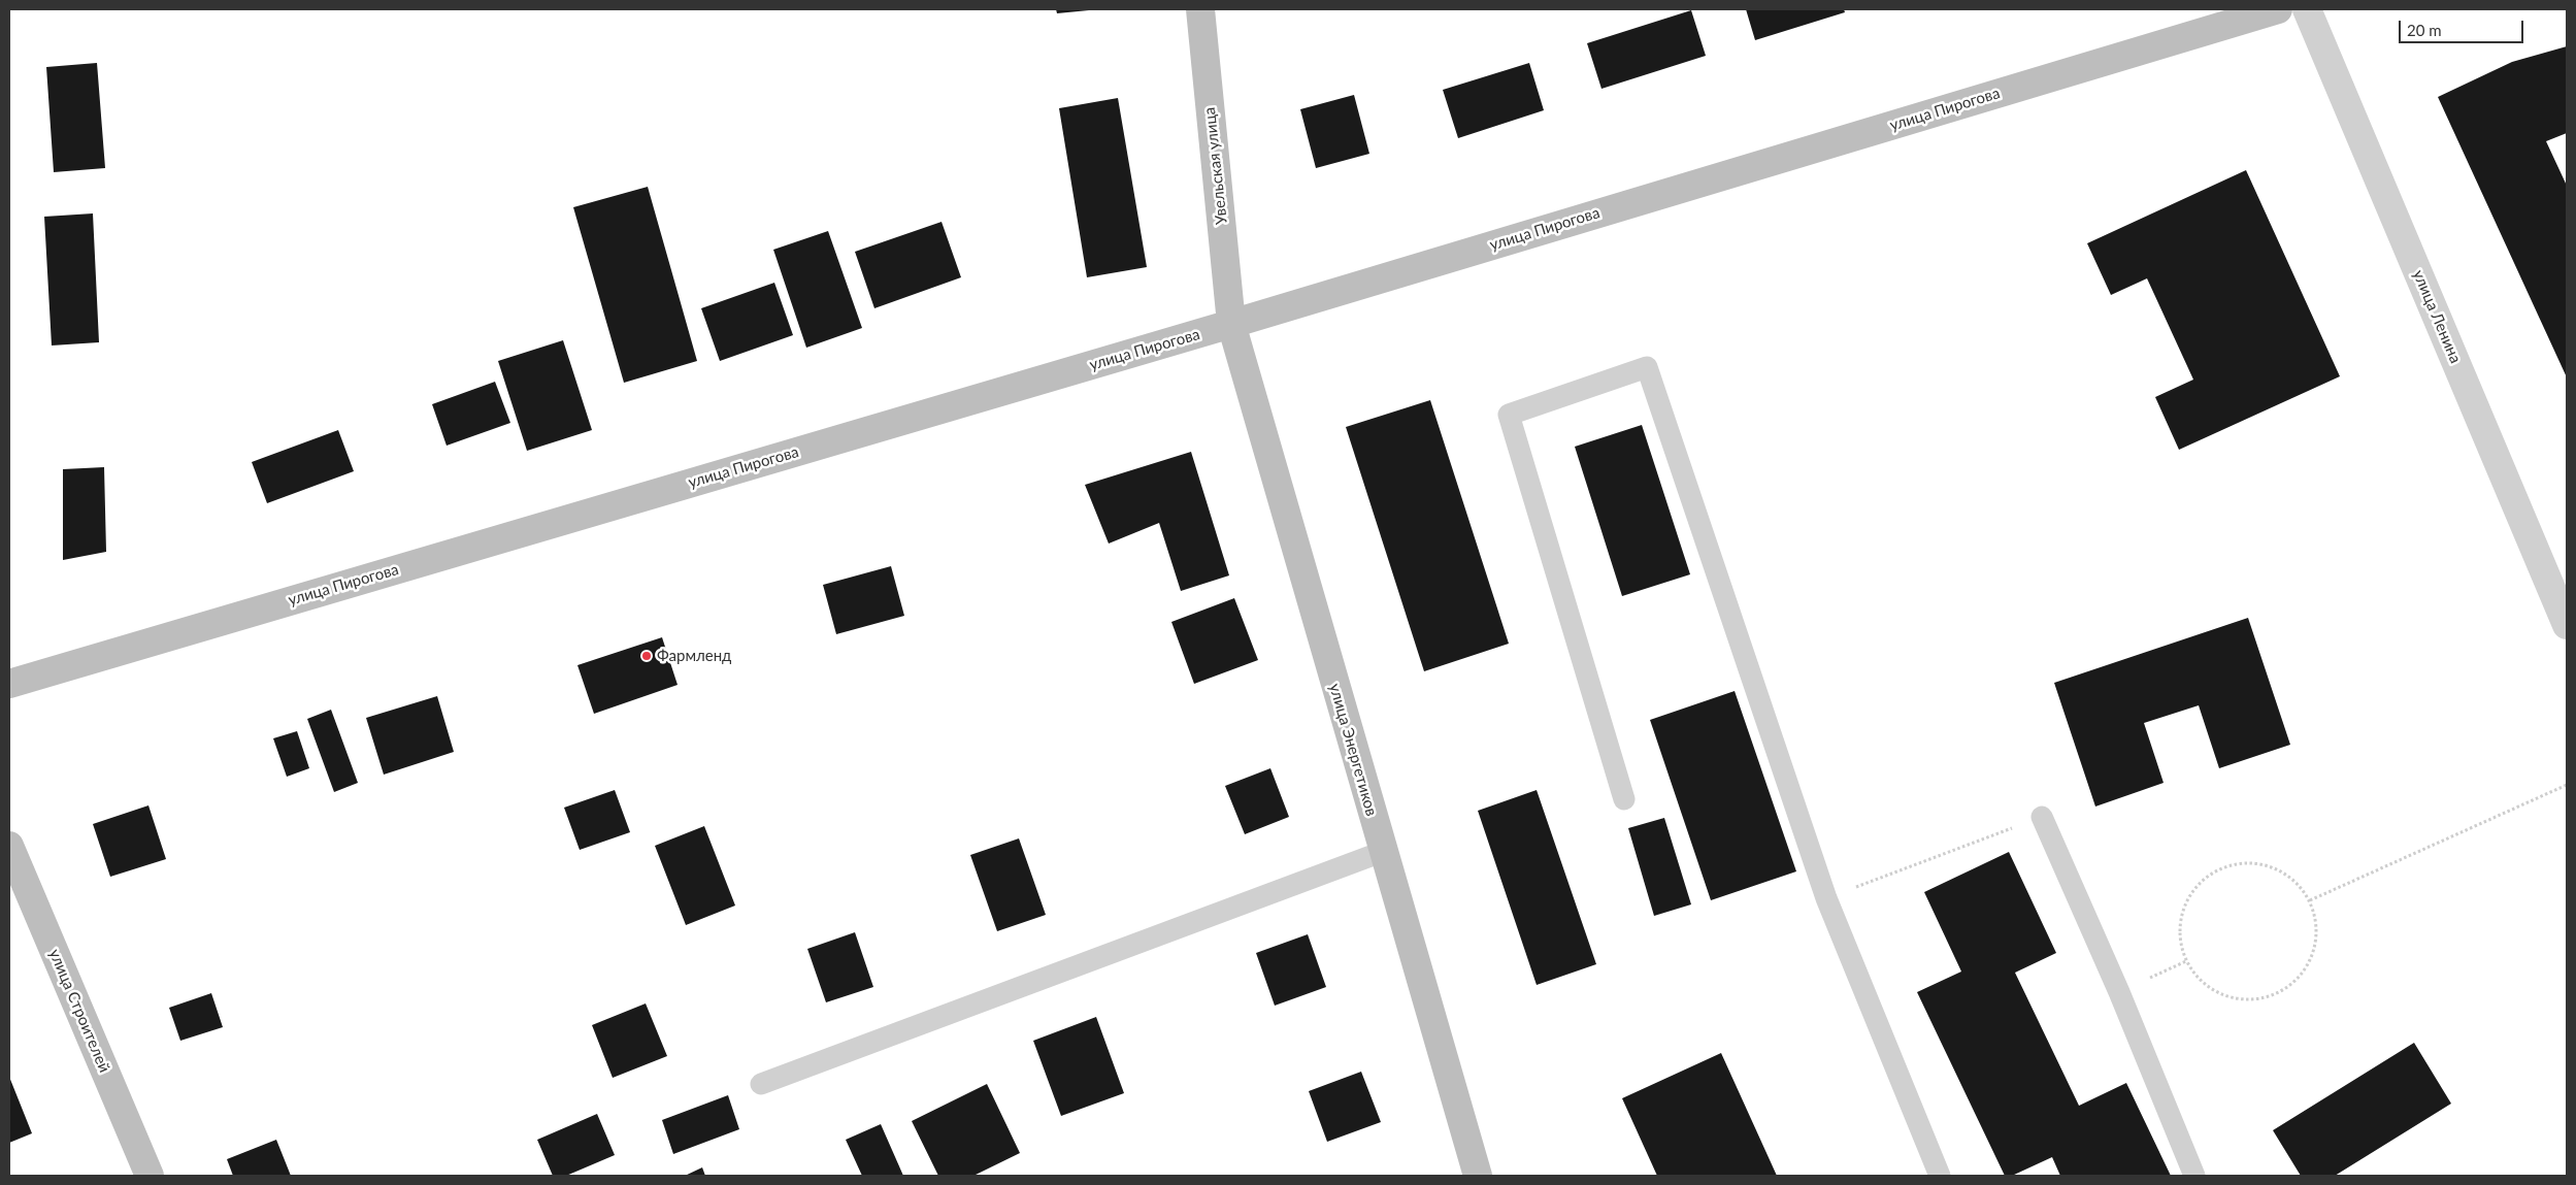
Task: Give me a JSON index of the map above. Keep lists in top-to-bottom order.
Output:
{
  "streets": {
    "street": [
      "улица Пирогова",
      "Увельская улица",
      "улица Ленина",
      "улица Энергетиков",
      "улица Строителей"
    ]
  },
  "crossings": [
    ["улица Пирогова", "Увельская улица"],
    ["улица Пирогова", "улица Энергетиков"],
    ["Увельская улица", "улица Энергетиков"]
  ],
  "places": ["Фармленд"],
  "scale_bar": "20 m"
}
